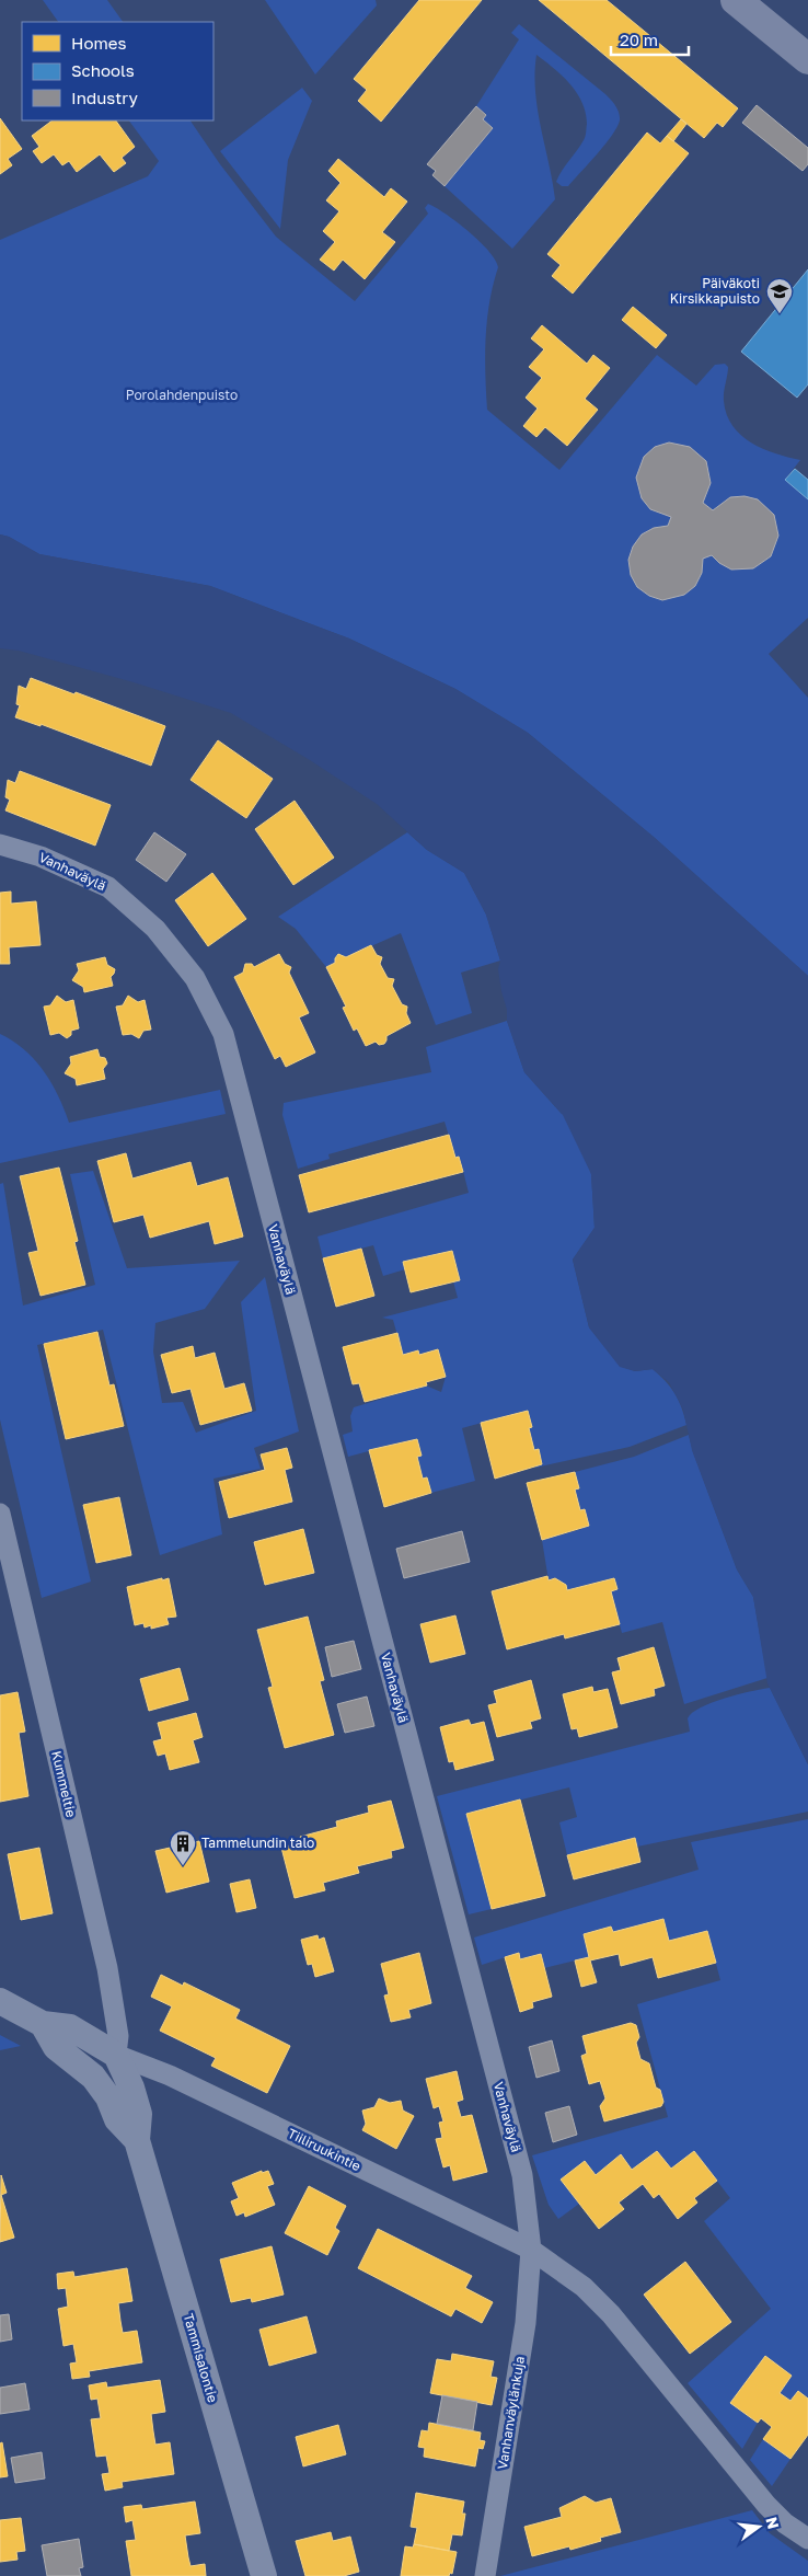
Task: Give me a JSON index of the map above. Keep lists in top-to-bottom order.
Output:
{
  "streets": {
    "street": [
      "Vanhaväylä",
      "Kummeltie",
      "Tiiliruukintie",
      "Tammisalontie",
      "Vanhanväylänkuja"
    ]
  },
  "crossings": [
    ["Vanhaväylä", "Tiiliruukintie"],
    ["Vanhaväylä", "Vanhanväylänkuja"],
    ["Kummeltie", "Tiiliruukintie"],
    ["Kummeltie", "Tammisalontie"],
    ["Tiiliruukintie", "Tammisalontie"],
    ["Tiiliruukintie", "Vanhanväylänkuja"]
  ],
  "parks": ["Porolahdenpuisto"],
  "places": {
    "school or university": ["Päiväkoti Kirsikkapuisto"],
    "building": ["Tammelundin talo"]
  },
  "legend": ["Homes", "Schools", "Industry"],
  "scale_bar": "20 m",
  "north": "right"
}
